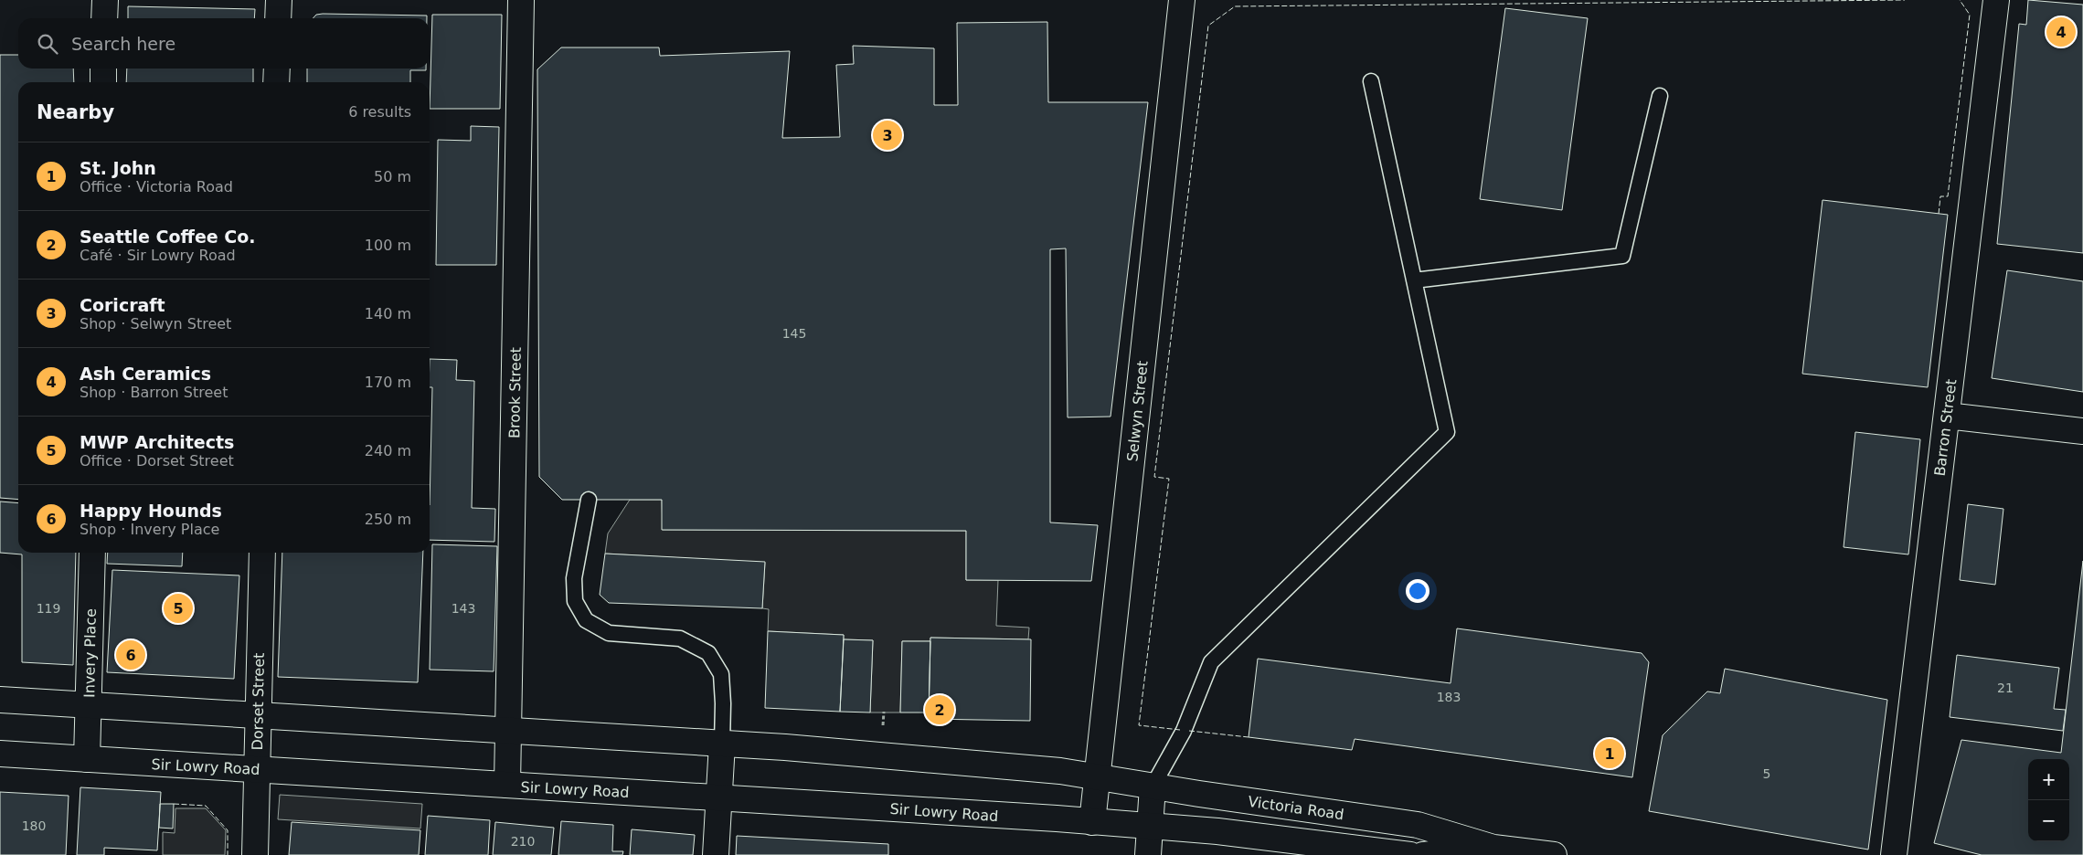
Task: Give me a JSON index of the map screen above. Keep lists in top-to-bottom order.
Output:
{
  "streets": {
    "street": [
      "Brook Street",
      "Selwyn Street",
      "Barron Street",
      "Invery Place",
      "Dorset Street",
      "Sir Lowry Road",
      "Victoria Road"
    ]
  },
  "crossings": [
    ["Brook Street", "Sir Lowry Road"],
    ["Selwyn Street", "Sir Lowry Road"],
    ["Selwyn Street", "Victoria Road"],
    ["Invery Place", "Sir Lowry Road"],
    ["Dorset Street", "Sir Lowry Road"]
  ],
  "house_numbers": [
    "145",
    "119",
    "143",
    "21",
    "183",
    "5",
    "180",
    "210"
  ],
  "page": {
    "pins": [
      "4",
      "3",
      "5",
      "6",
      "2",
      "1"
    ],
    "search": "Search here",
    "heading": ["Nearby", "6 results"],
    "list": [
      {
        "mark": "1",
        "name": "St. John",
        "note": "Office · Victoria Road",
        "value": "50 m"
      },
      {
        "mark": "2",
        "name": "Seattle Coffee Co.",
        "note": "Café · Sir Lowry Road",
        "value": "100 m"
      },
      {
        "mark": "3",
        "name": "Coricraft",
        "note": "Shop · Selwyn Street",
        "value": "140 m"
      },
      {
        "mark": "4",
        "name": "Ash Ceramics",
        "note": "Shop · Barron Street",
        "value": "170 m"
      },
      {
        "mark": "5",
        "name": "MWP Architects",
        "note": "Office · Dorset Street",
        "value": "240 m"
      },
      {
        "mark": "6",
        "name": "Happy Hounds",
        "note": "Shop · Invery Place",
        "value": "250 m"
      }
    ],
    "map_buttons": ["+", "−"]
  }
}
